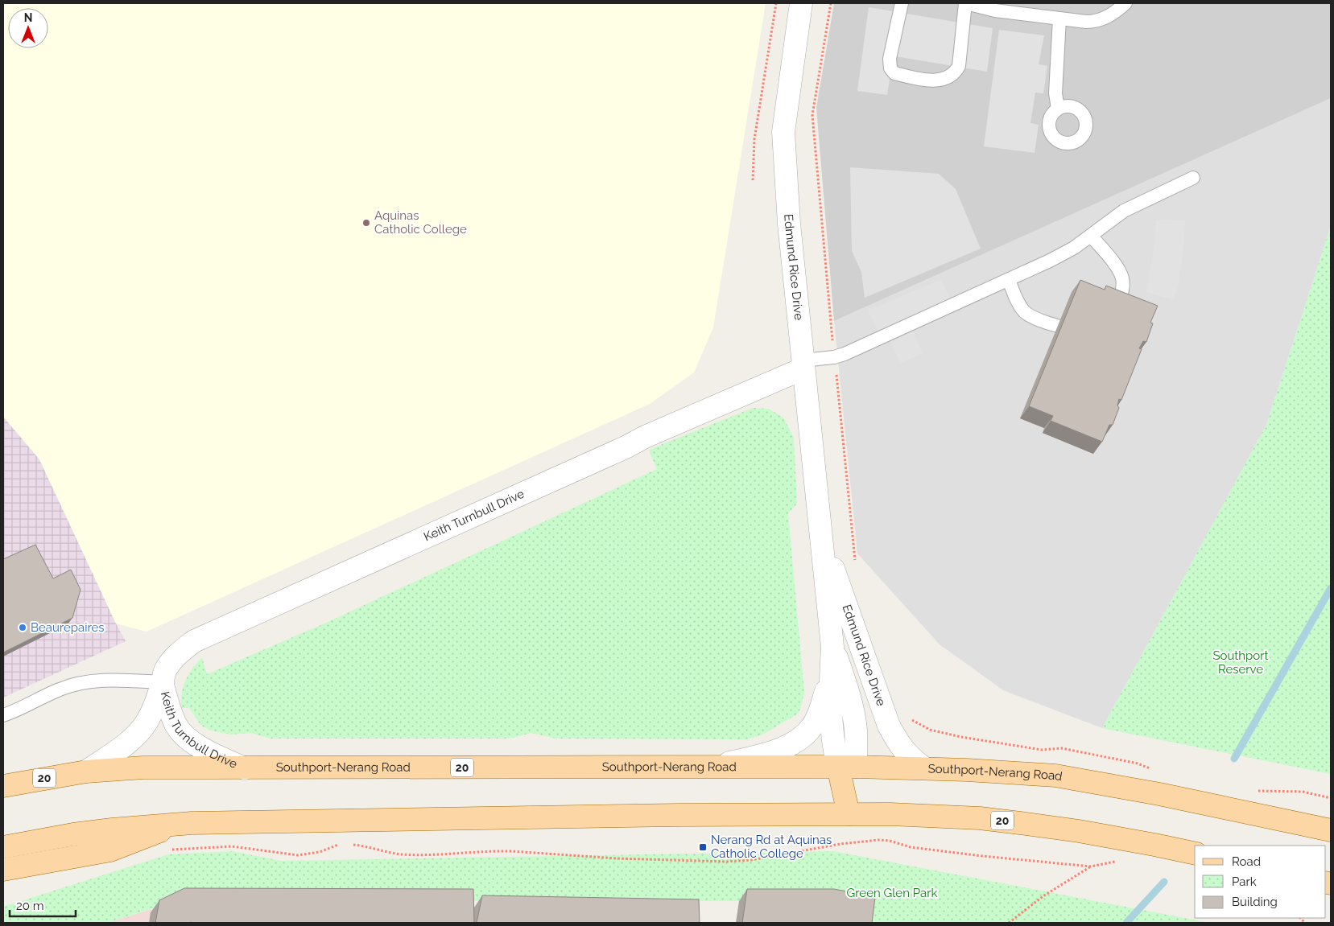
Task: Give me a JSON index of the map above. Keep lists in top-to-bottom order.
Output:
{
  "streets": {
    "main road": ["Southport-Nerang Road", "20"],
    "street": ["Edmund Rice Drive", "Keith Turnbull Drive"]
  },
  "crossings": [
    ["Edmund Rice Drive", "Keith Turnbull Drive"],
    ["Edmund Rice Drive", "Southport-Nerang Road"],
    ["Keith Turnbull Drive", "Southport-Nerang Road"]
  ],
  "parks": ["Southport Reserve", "Green Glen Park"],
  "places": {
    "other": ["Aquinas Catholic College", "Beaurepaires"],
    "transit": ["Nerang Rd at Aquinas Catholic College"]
  },
  "legend": ["Road", "Park", "Building"],
  "scale_bar": "20 m",
  "north": "top"
}
